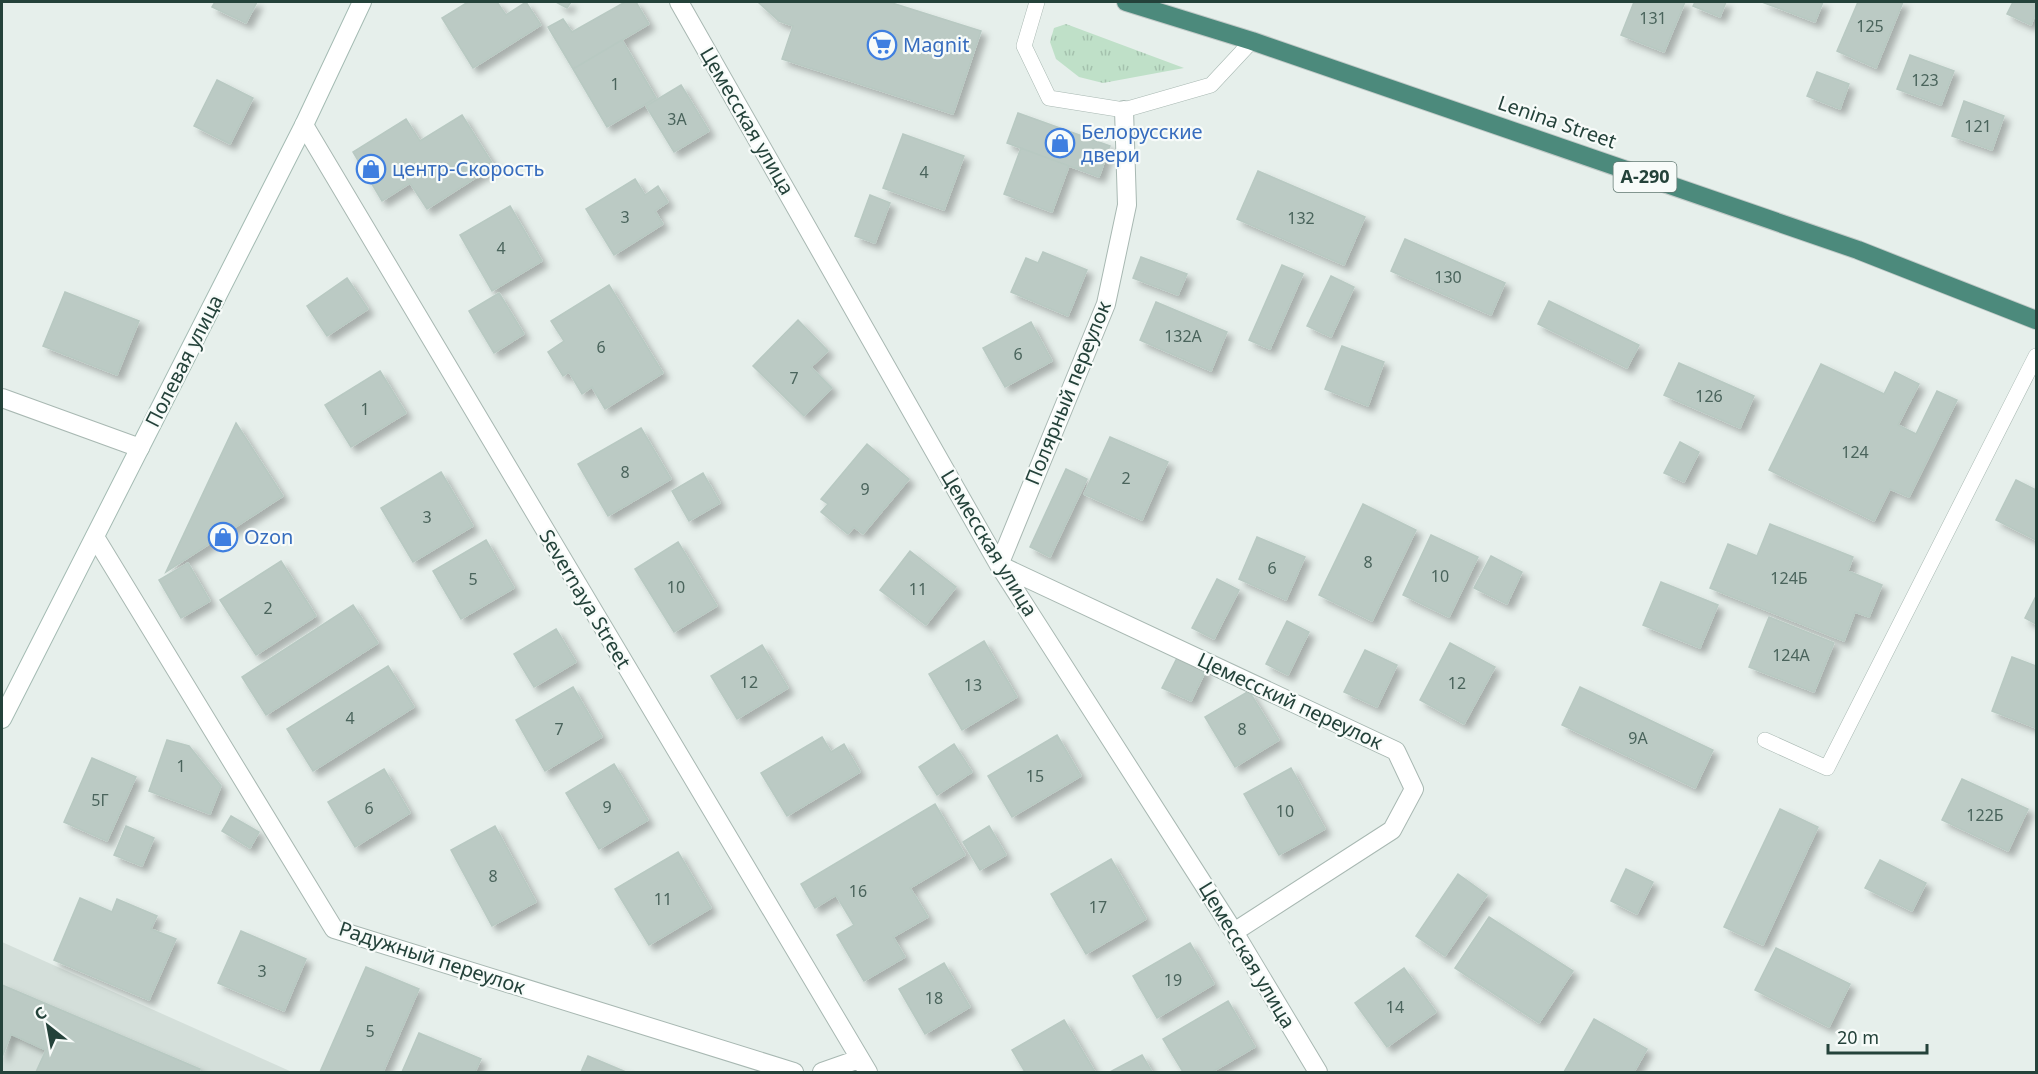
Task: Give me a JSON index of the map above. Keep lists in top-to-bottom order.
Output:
{
  "streets": {
    "highway": ["Lenina Street", "А-290"],
    "street": [
      "Цемесская улица",
      "Полевая улица",
      "Полярный переулок",
      "Severnaya Street",
      "Цемесский переулок",
      "Радужный переулок"
    ]
  },
  "crossings": [
    ["Цемесская улица", "Полярный переулок"],
    ["Цемесская улица", "Цемесский переулок"],
    ["Полевая улица", "Severnaya Street"],
    ["Полевая улица", "Радужный переулок"],
    ["Полярный переулок", "Цемесский переулок"]
  ],
  "places": {
    "supermarket": ["Magnit"],
    "shop": ["Белорусские двери", "центр-Скорость", "Ozon"]
  },
  "house_numbers": [
    "131",
    "125",
    "123",
    "1",
    "3А",
    "121",
    "4",
    "3",
    "132",
    "4",
    "130",
    "132А",
    "6",
    "6",
    "7",
    "126",
    "1",
    "124",
    "8",
    "2",
    "9",
    "3",
    "8",
    "6",
    "10",
    "124Б",
    "5",
    "10",
    "11",
    "2",
    "124А",
    "12",
    "12",
    "13",
    "4",
    "7",
    "8",
    "9А",
    "1",
    "15",
    "5Г",
    "9",
    "6",
    "10",
    "122Б",
    "8",
    "16",
    "11",
    "17",
    "3",
    "19",
    "18",
    "14",
    "5"
  ],
  "scale_bar": "20 m",
  "north": "top left"
}
